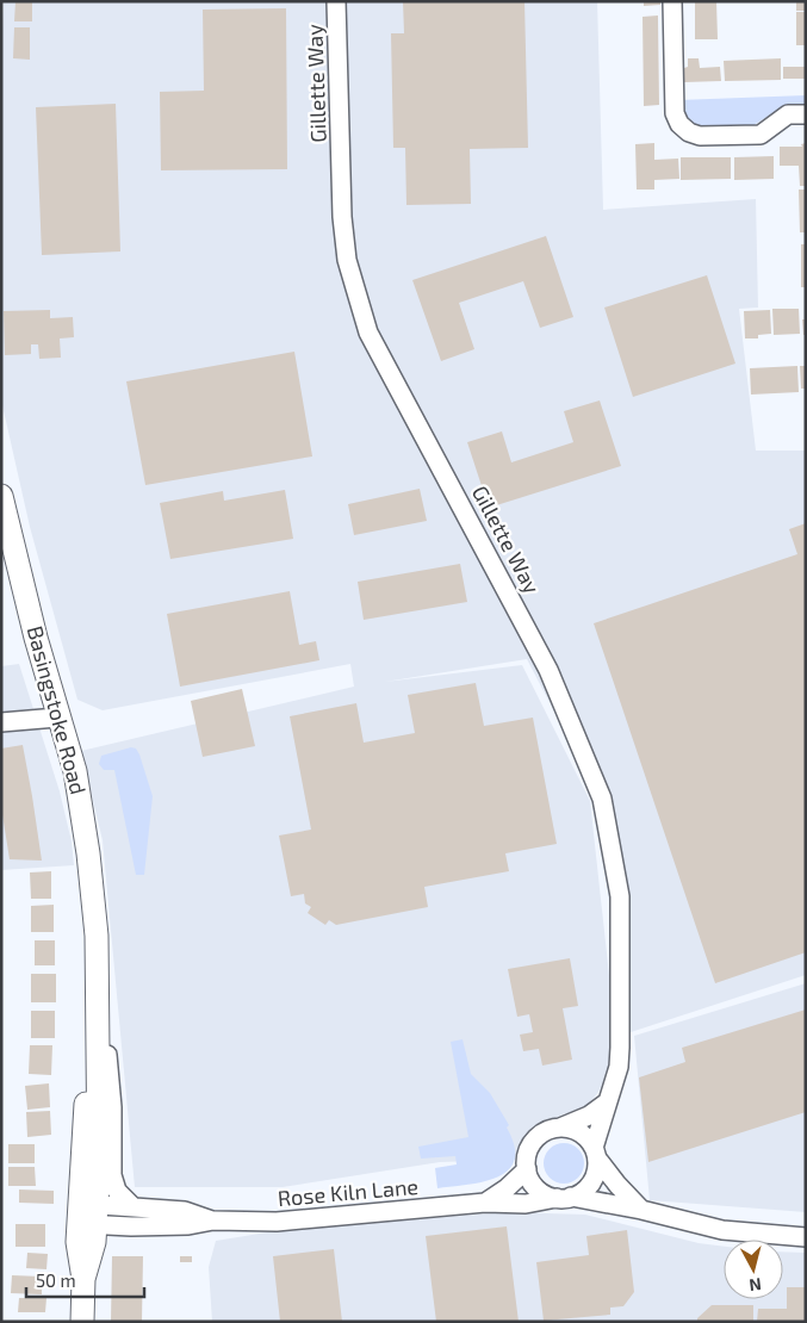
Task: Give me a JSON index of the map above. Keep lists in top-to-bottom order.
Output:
{
  "streets": {
    "main road": ["Basingstoke Road"],
    "street": ["Gillette Way", "Rose Kiln Lane"]
  },
  "crossings": [
    ["Gillette Way", "Rose Kiln Lane"],
    ["Basingstoke Road", "Rose Kiln Lane"]
  ],
  "scale_bar": "50 m",
  "north": "bottom"
}
